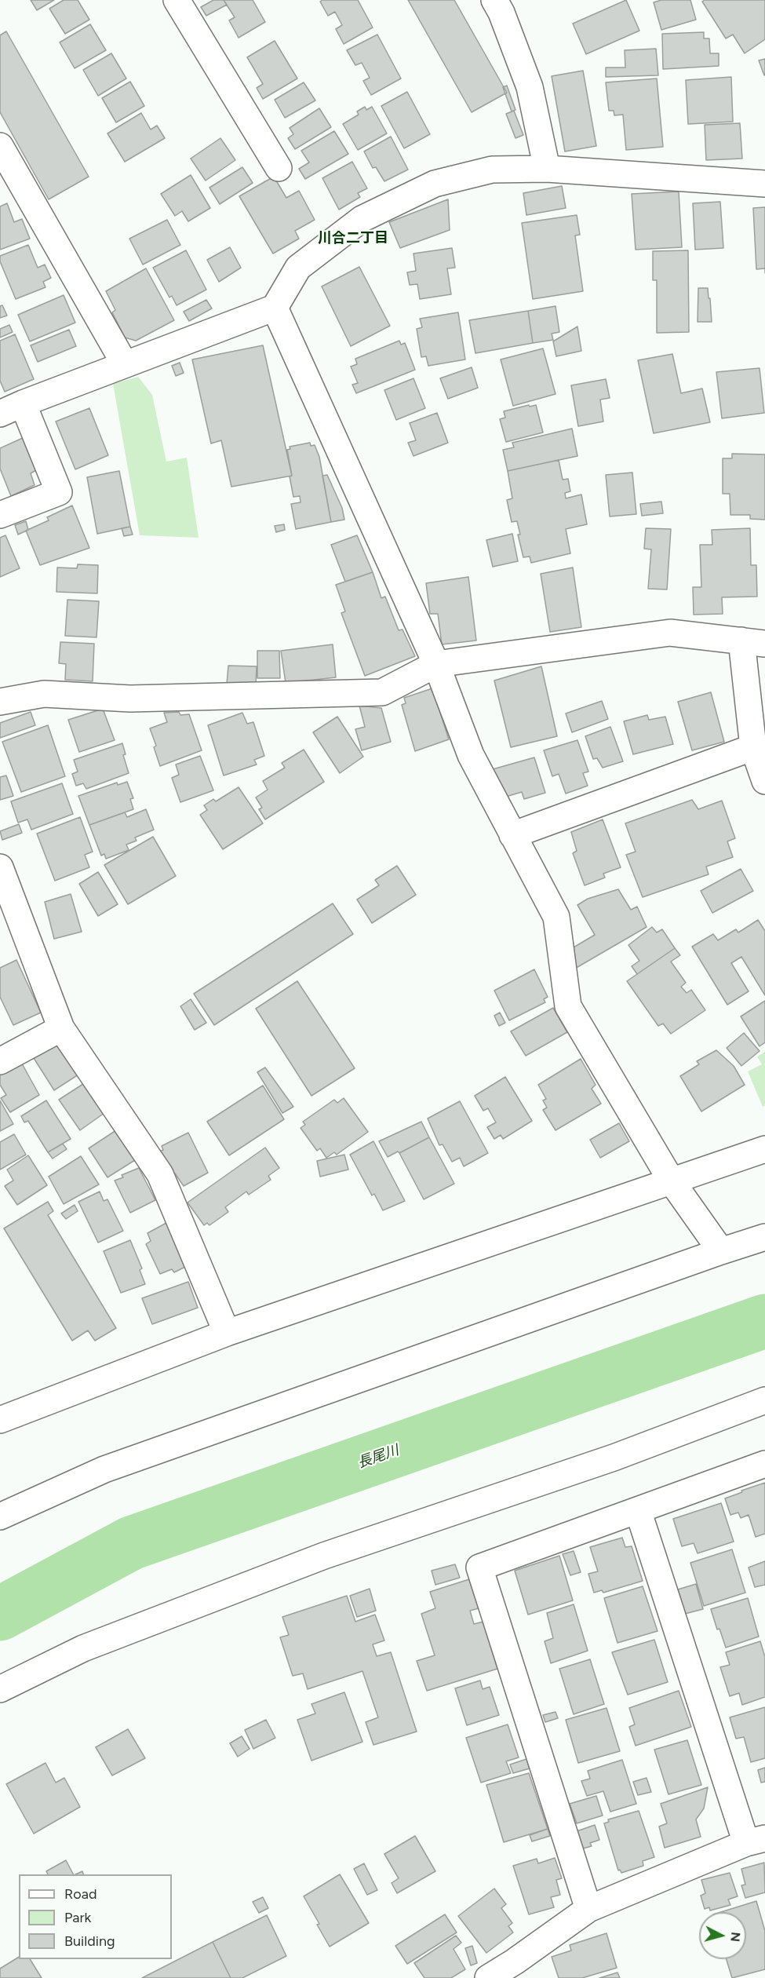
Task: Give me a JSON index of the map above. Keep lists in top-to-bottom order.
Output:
{
  "districts": ["川合二丁目"],
  "water": ["長尾川"],
  "legend": ["Road", "Park", "Building"],
  "north": "right"
}
